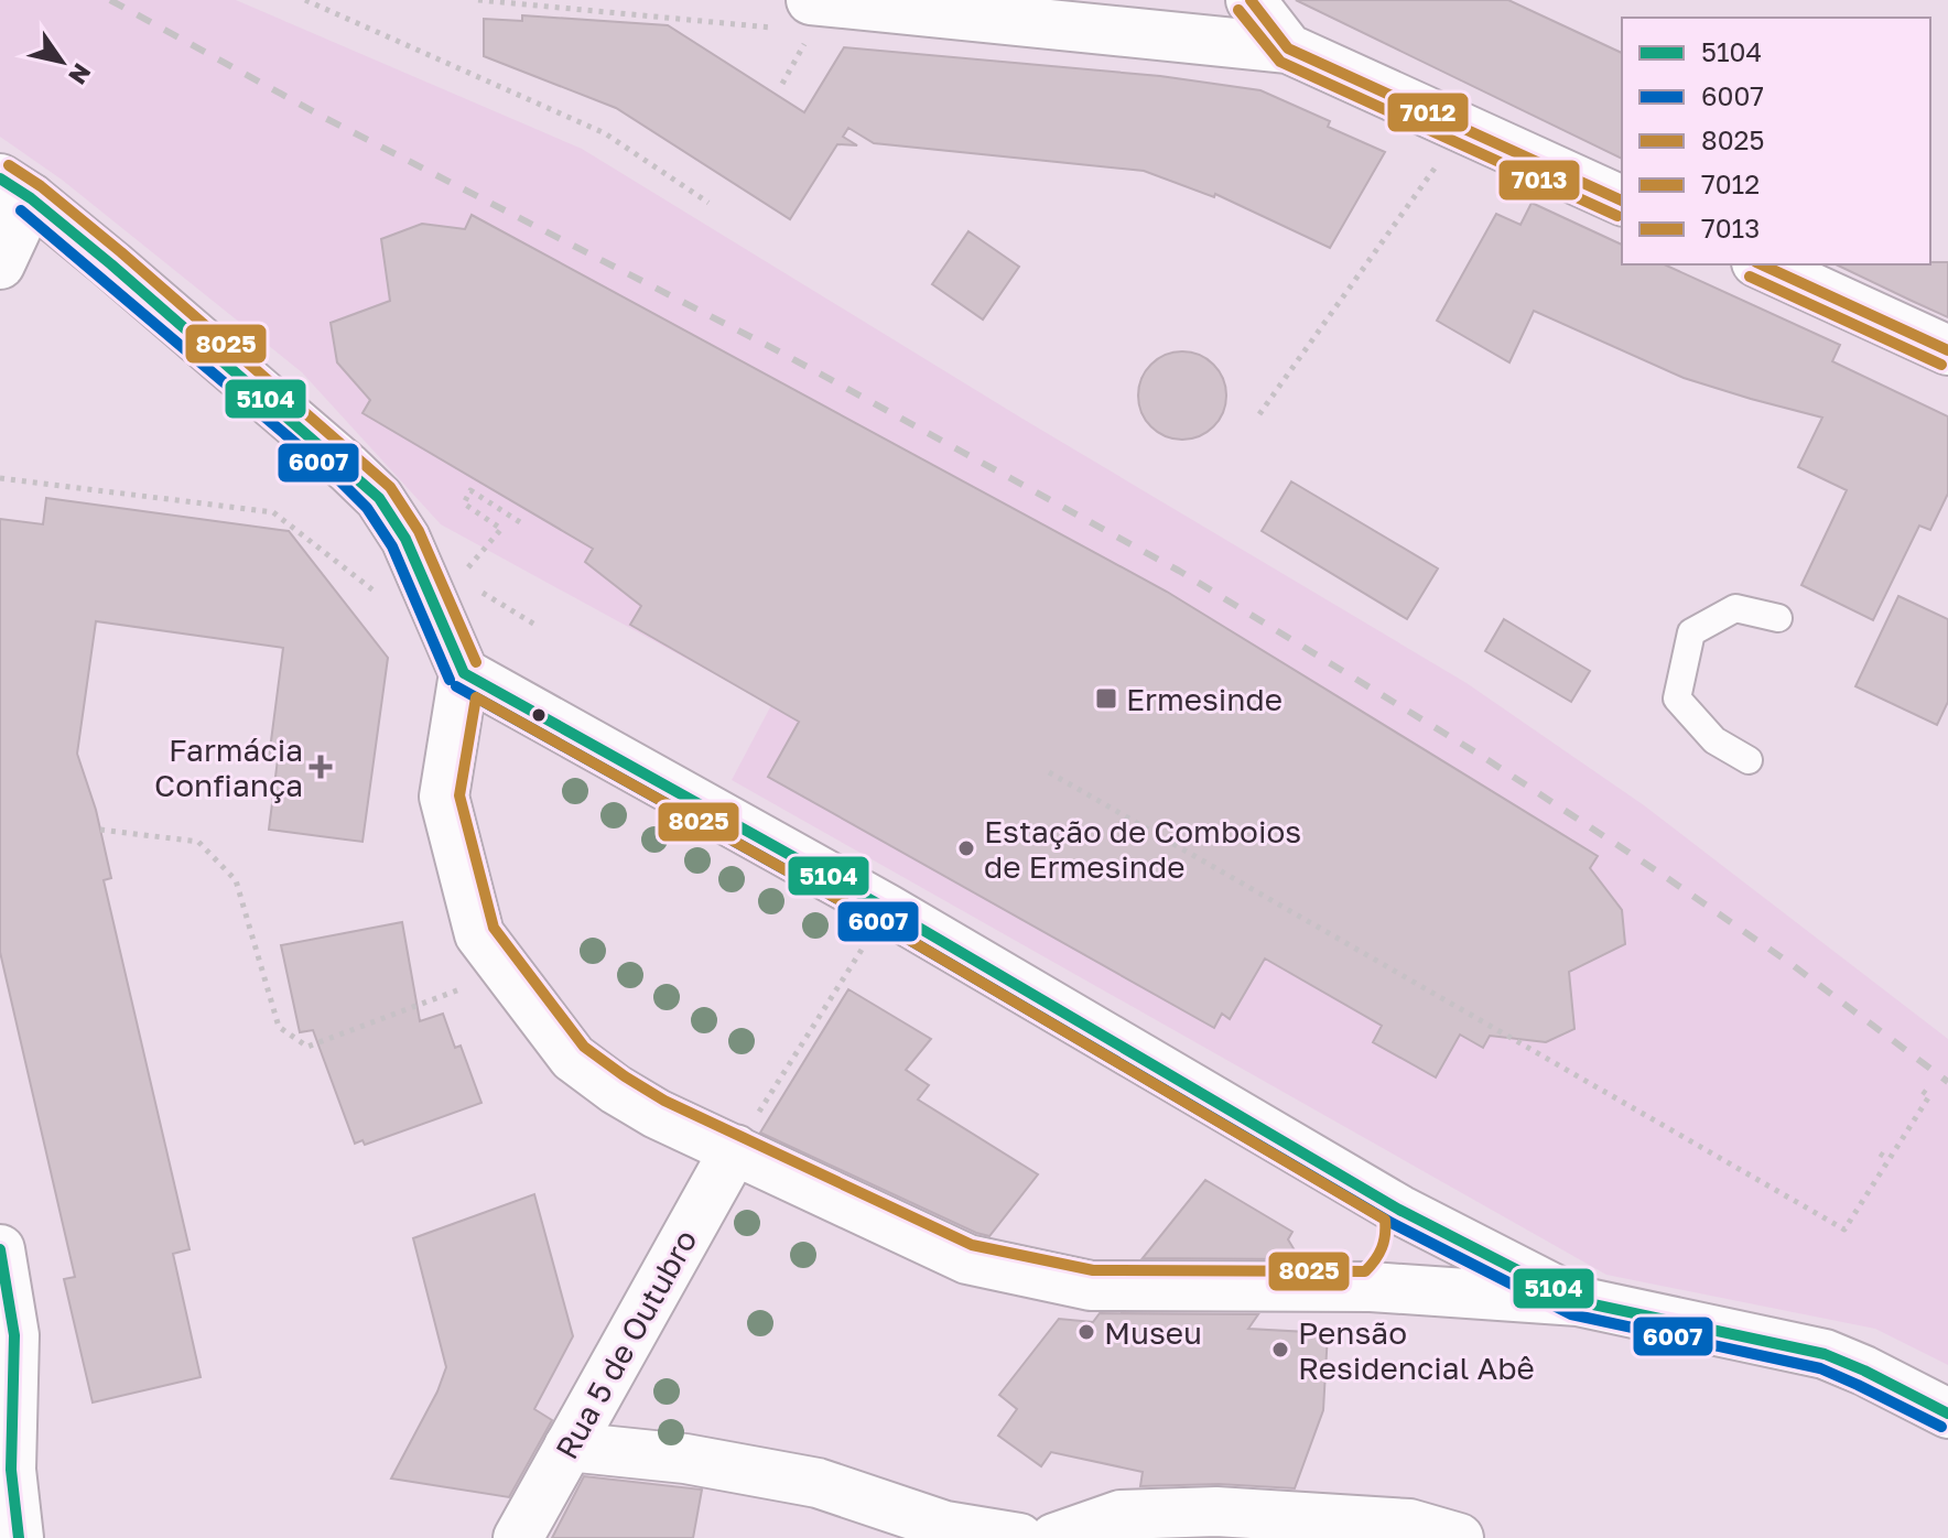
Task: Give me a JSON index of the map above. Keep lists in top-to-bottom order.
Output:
{
  "streets": {
    "main road": ["Rua 5 de Outubro"]
  },
  "places": {
    "transit": ["Ermesinde"],
    "health": ["Farmácia Confiança"],
    "other": ["Estação de Comboios de Ermesinde", "Museu", "Pensão Residencial Abê"]
  },
  "lines": [
    "transit line 7012",
    "transit line 7013",
    "transit line 8025",
    "transit line 5104",
    "transit line 6007"
  ],
  "legend": [
    "5104",
    "6007",
    "8025",
    "7012",
    "7013"
  ],
  "north": "bottom right"
}
